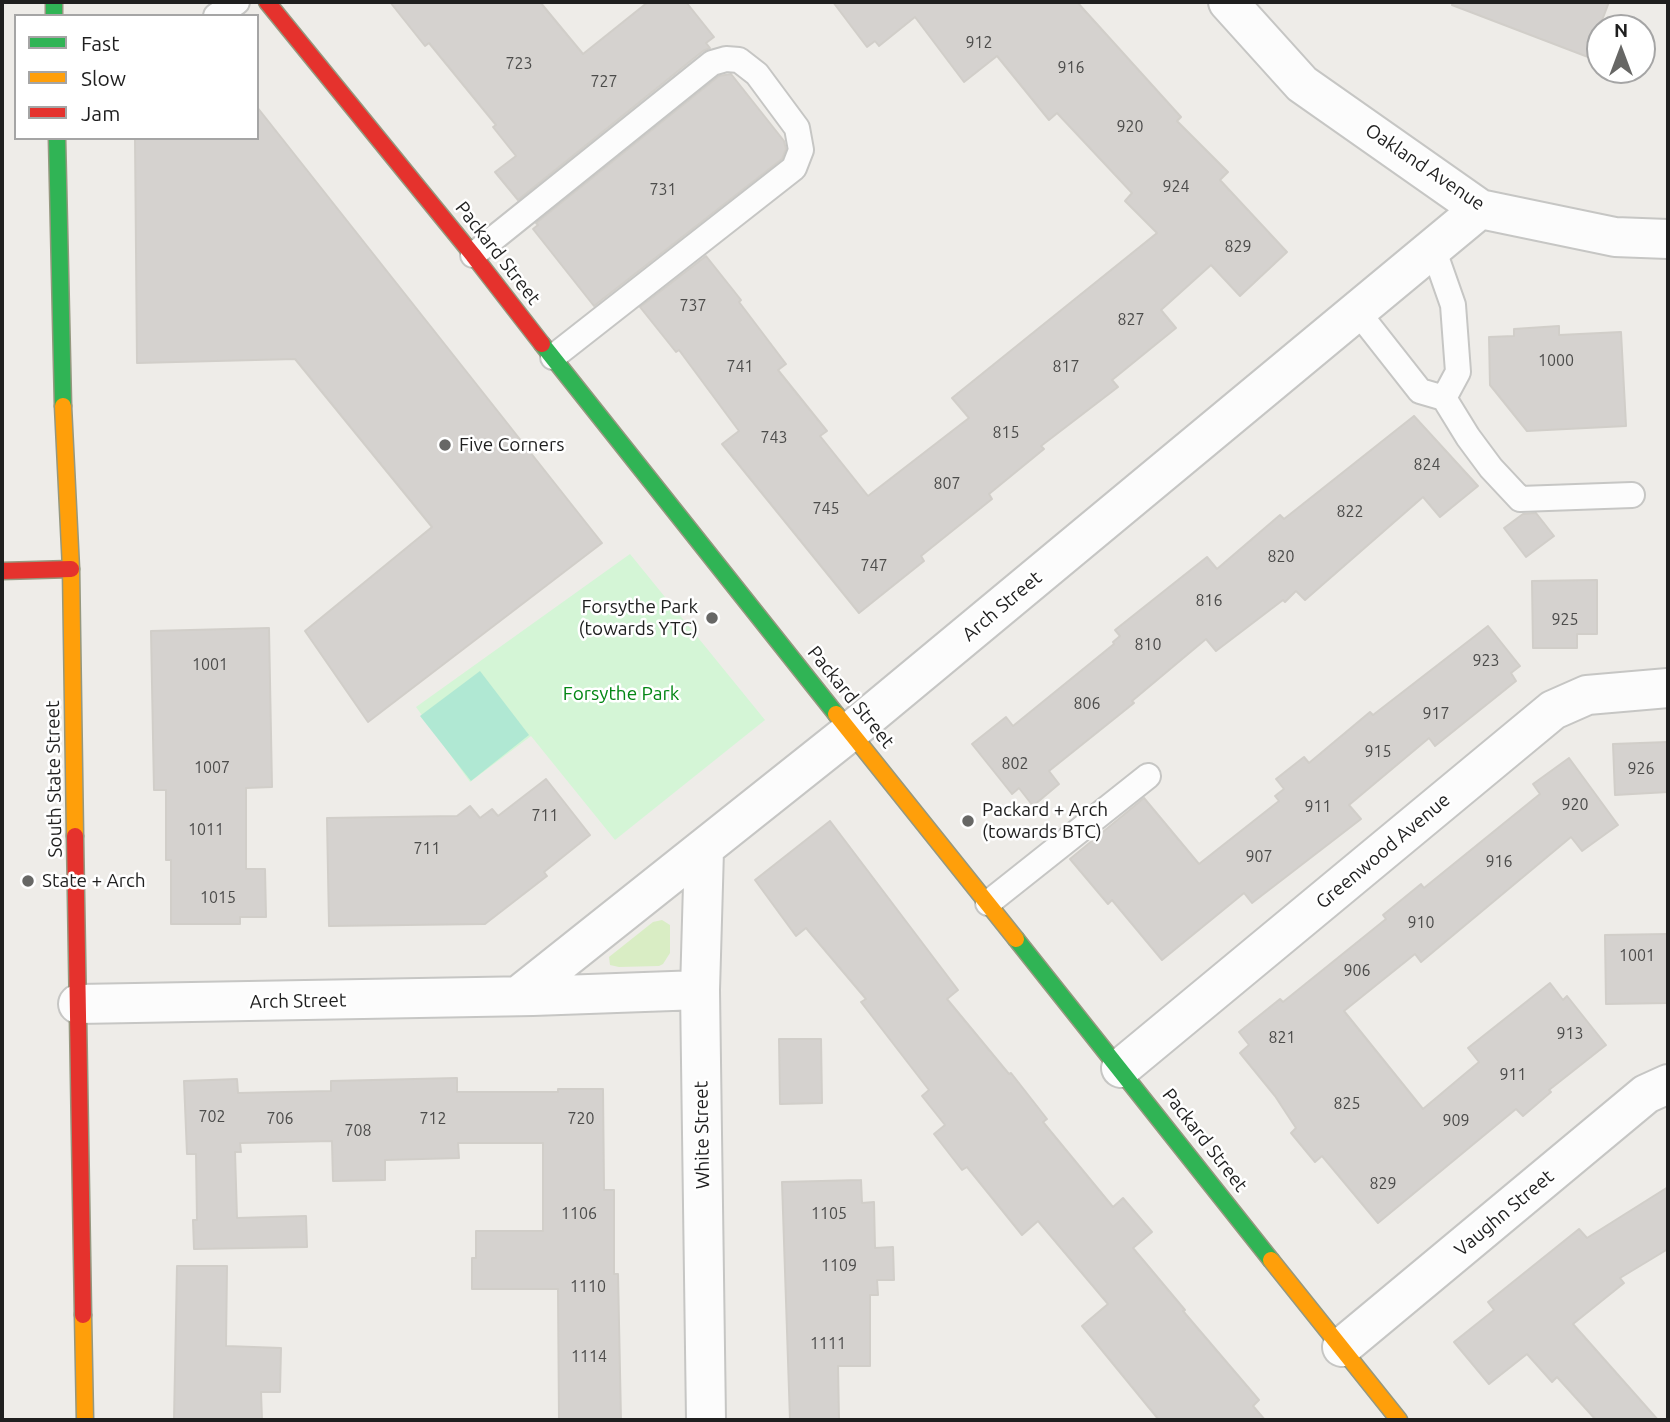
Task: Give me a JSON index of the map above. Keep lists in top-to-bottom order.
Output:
{
  "streets": {
    "main road": ["Packard Street", "South State Street"],
    "street": [
      "Oakland Avenue",
      "Arch Street",
      "Greenwood Avenue",
      "White Street",
      "Vaughn Street"
    ]
  },
  "crossings": [
    ["Oakland Avenue", "Arch Street"],
    ["Packard Street", "Arch Street"],
    ["Packard Street", "Greenwood Avenue"],
    ["Packard Street", "Vaughn Street"],
    ["Arch Street", "South State Street"],
    ["Arch Street", "White Street"]
  ],
  "parks": ["Forsythe Park"],
  "places": [
    "Five Corners",
    "Forsythe Park (towards YTC)",
    "Packard + Arch (towards BTC)",
    "State + Arch"
  ],
  "house_numbers": [
    "912",
    "723",
    "916",
    "727",
    "920",
    "924",
    "731",
    "829",
    "737",
    "827",
    "1000",
    "741",
    "817",
    "815",
    "743",
    "824",
    "807",
    "745",
    "822",
    "820",
    "747",
    "816",
    "925",
    "810",
    "923",
    "1001",
    "806",
    "917",
    "915",
    "802",
    "1007",
    "926",
    "920",
    "911",
    "711",
    "1011",
    "711",
    "907",
    "916",
    "1015",
    "910",
    "1001",
    "906",
    "913",
    "821",
    "911",
    "825",
    "702",
    "706",
    "712",
    "720",
    "909",
    "708",
    "829",
    "1106",
    "1105",
    "1109",
    "1110",
    "1111",
    "1114"
  ],
  "legend": ["Fast", "Slow", "Jam"],
  "north": "top"
}
